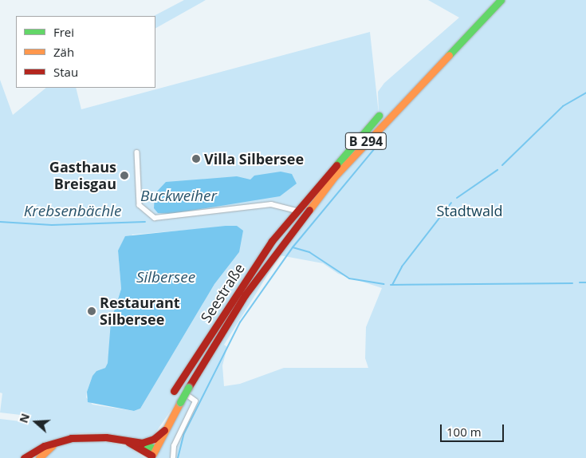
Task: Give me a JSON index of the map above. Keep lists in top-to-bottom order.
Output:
{
  "streets": {
    "main road": ["B 294", "Seestraße"]
  },
  "water": ["Buckweiher", "Krebsenbächle", "Silbersee"],
  "parks": ["Stadtwald"],
  "places": ["Villa Silbersee", "Gasthaus Breisgau", "Restaurant Silbersee"],
  "legend": ["Frei", "Zäh", "Stau"],
  "scale_bar": "100 m",
  "north": "left"
}
